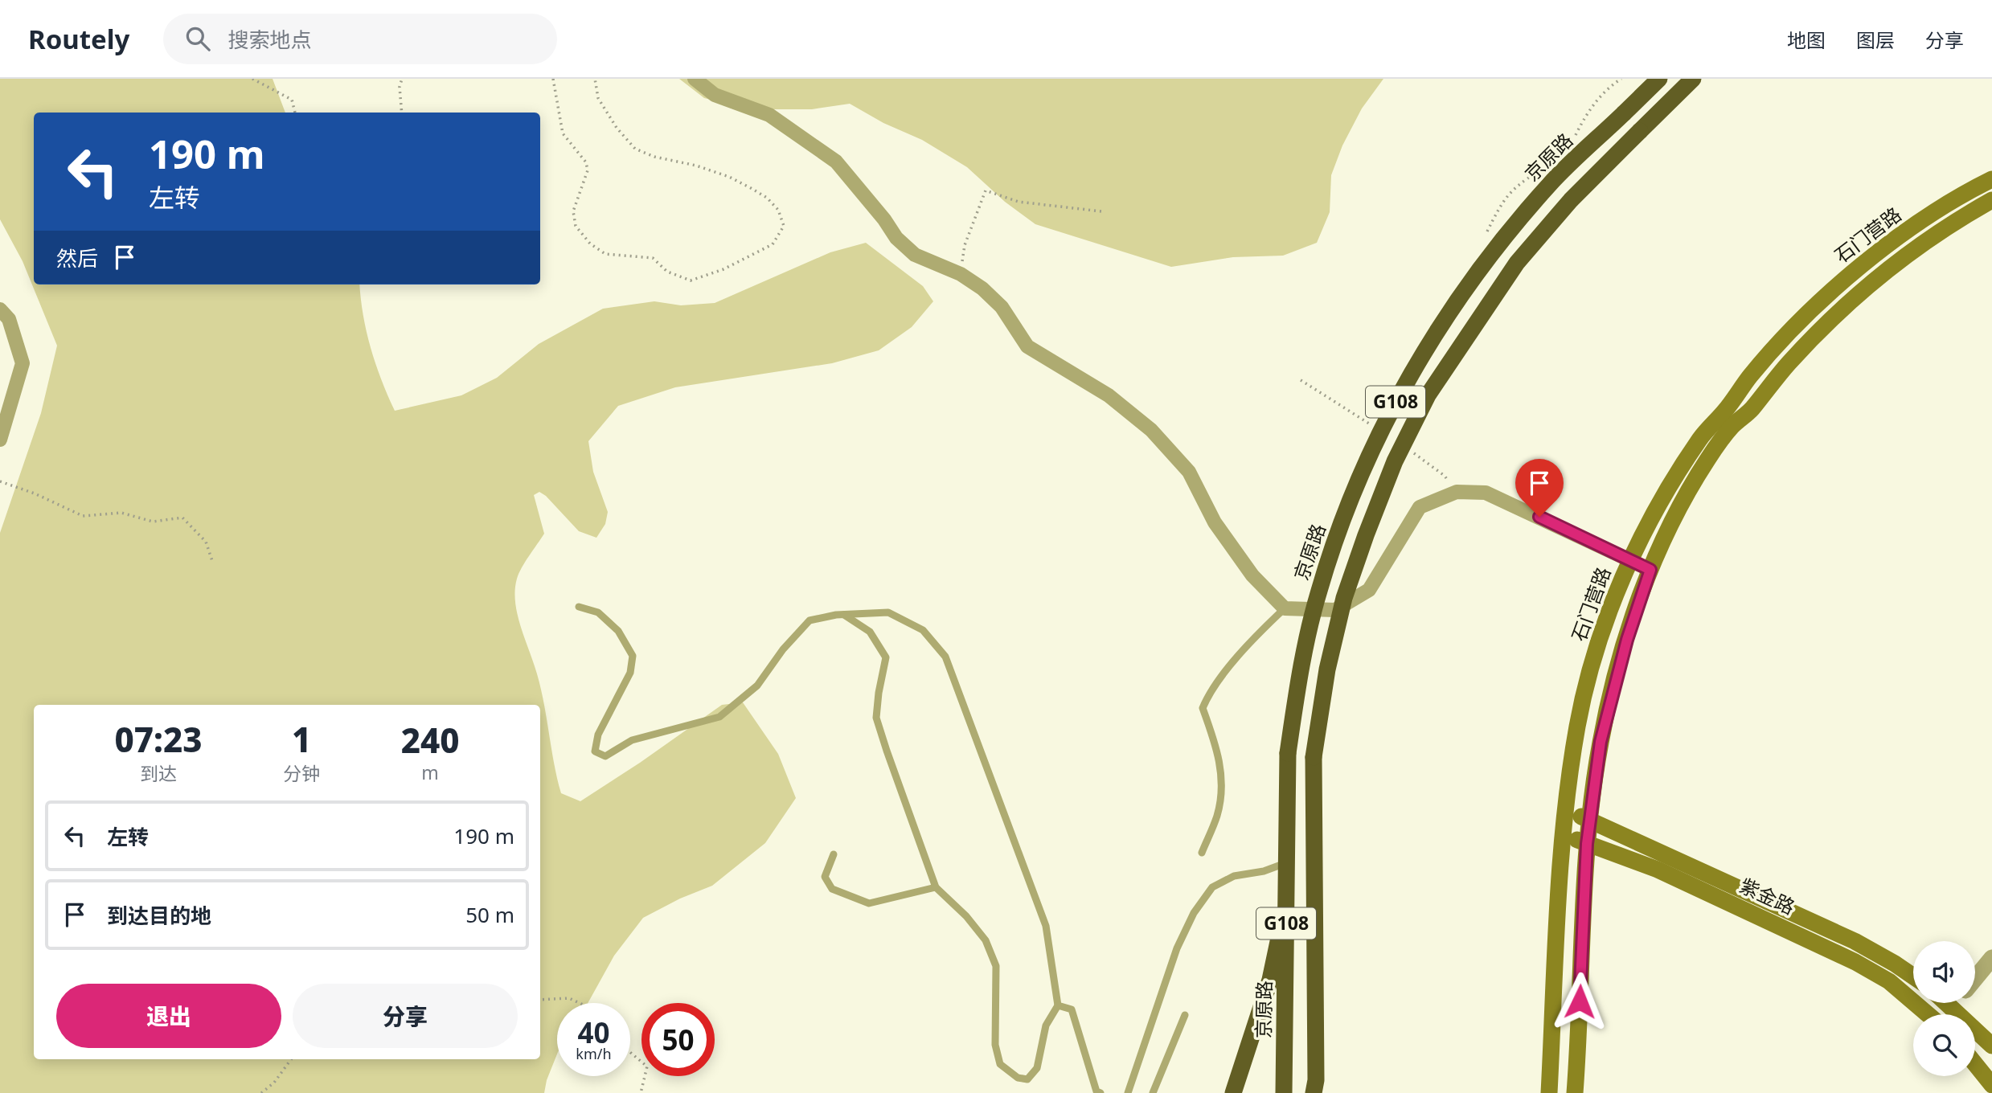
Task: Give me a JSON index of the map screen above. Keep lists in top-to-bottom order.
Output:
{
  "streets": {
    "highway": ["京原路", "G108"],
    "main road": ["石门营路", "紫金路"]
  },
  "crossings": [
    ["石门营路", "紫金路"]
  ],
  "page": {
    "header": "Routely",
    "search": "搜索地点",
    "nav": ["地图", "图层", "分享"],
    "turn": ["190 m", "左转"],
    "then": "然后",
    "eta": [
      "07:23",
      "到达",
      "1",
      "分钟",
      "240",
      "m"
    ],
    "list": [
      {
        "name": "左转",
        "value": "190 m"
      },
      {
        "name": "到达目的地",
        "value": "50 m"
      }
    ],
    "buttons": ["退出", "分享"],
    "speed": "40 km/h",
    "limit": "50"
  }
}
